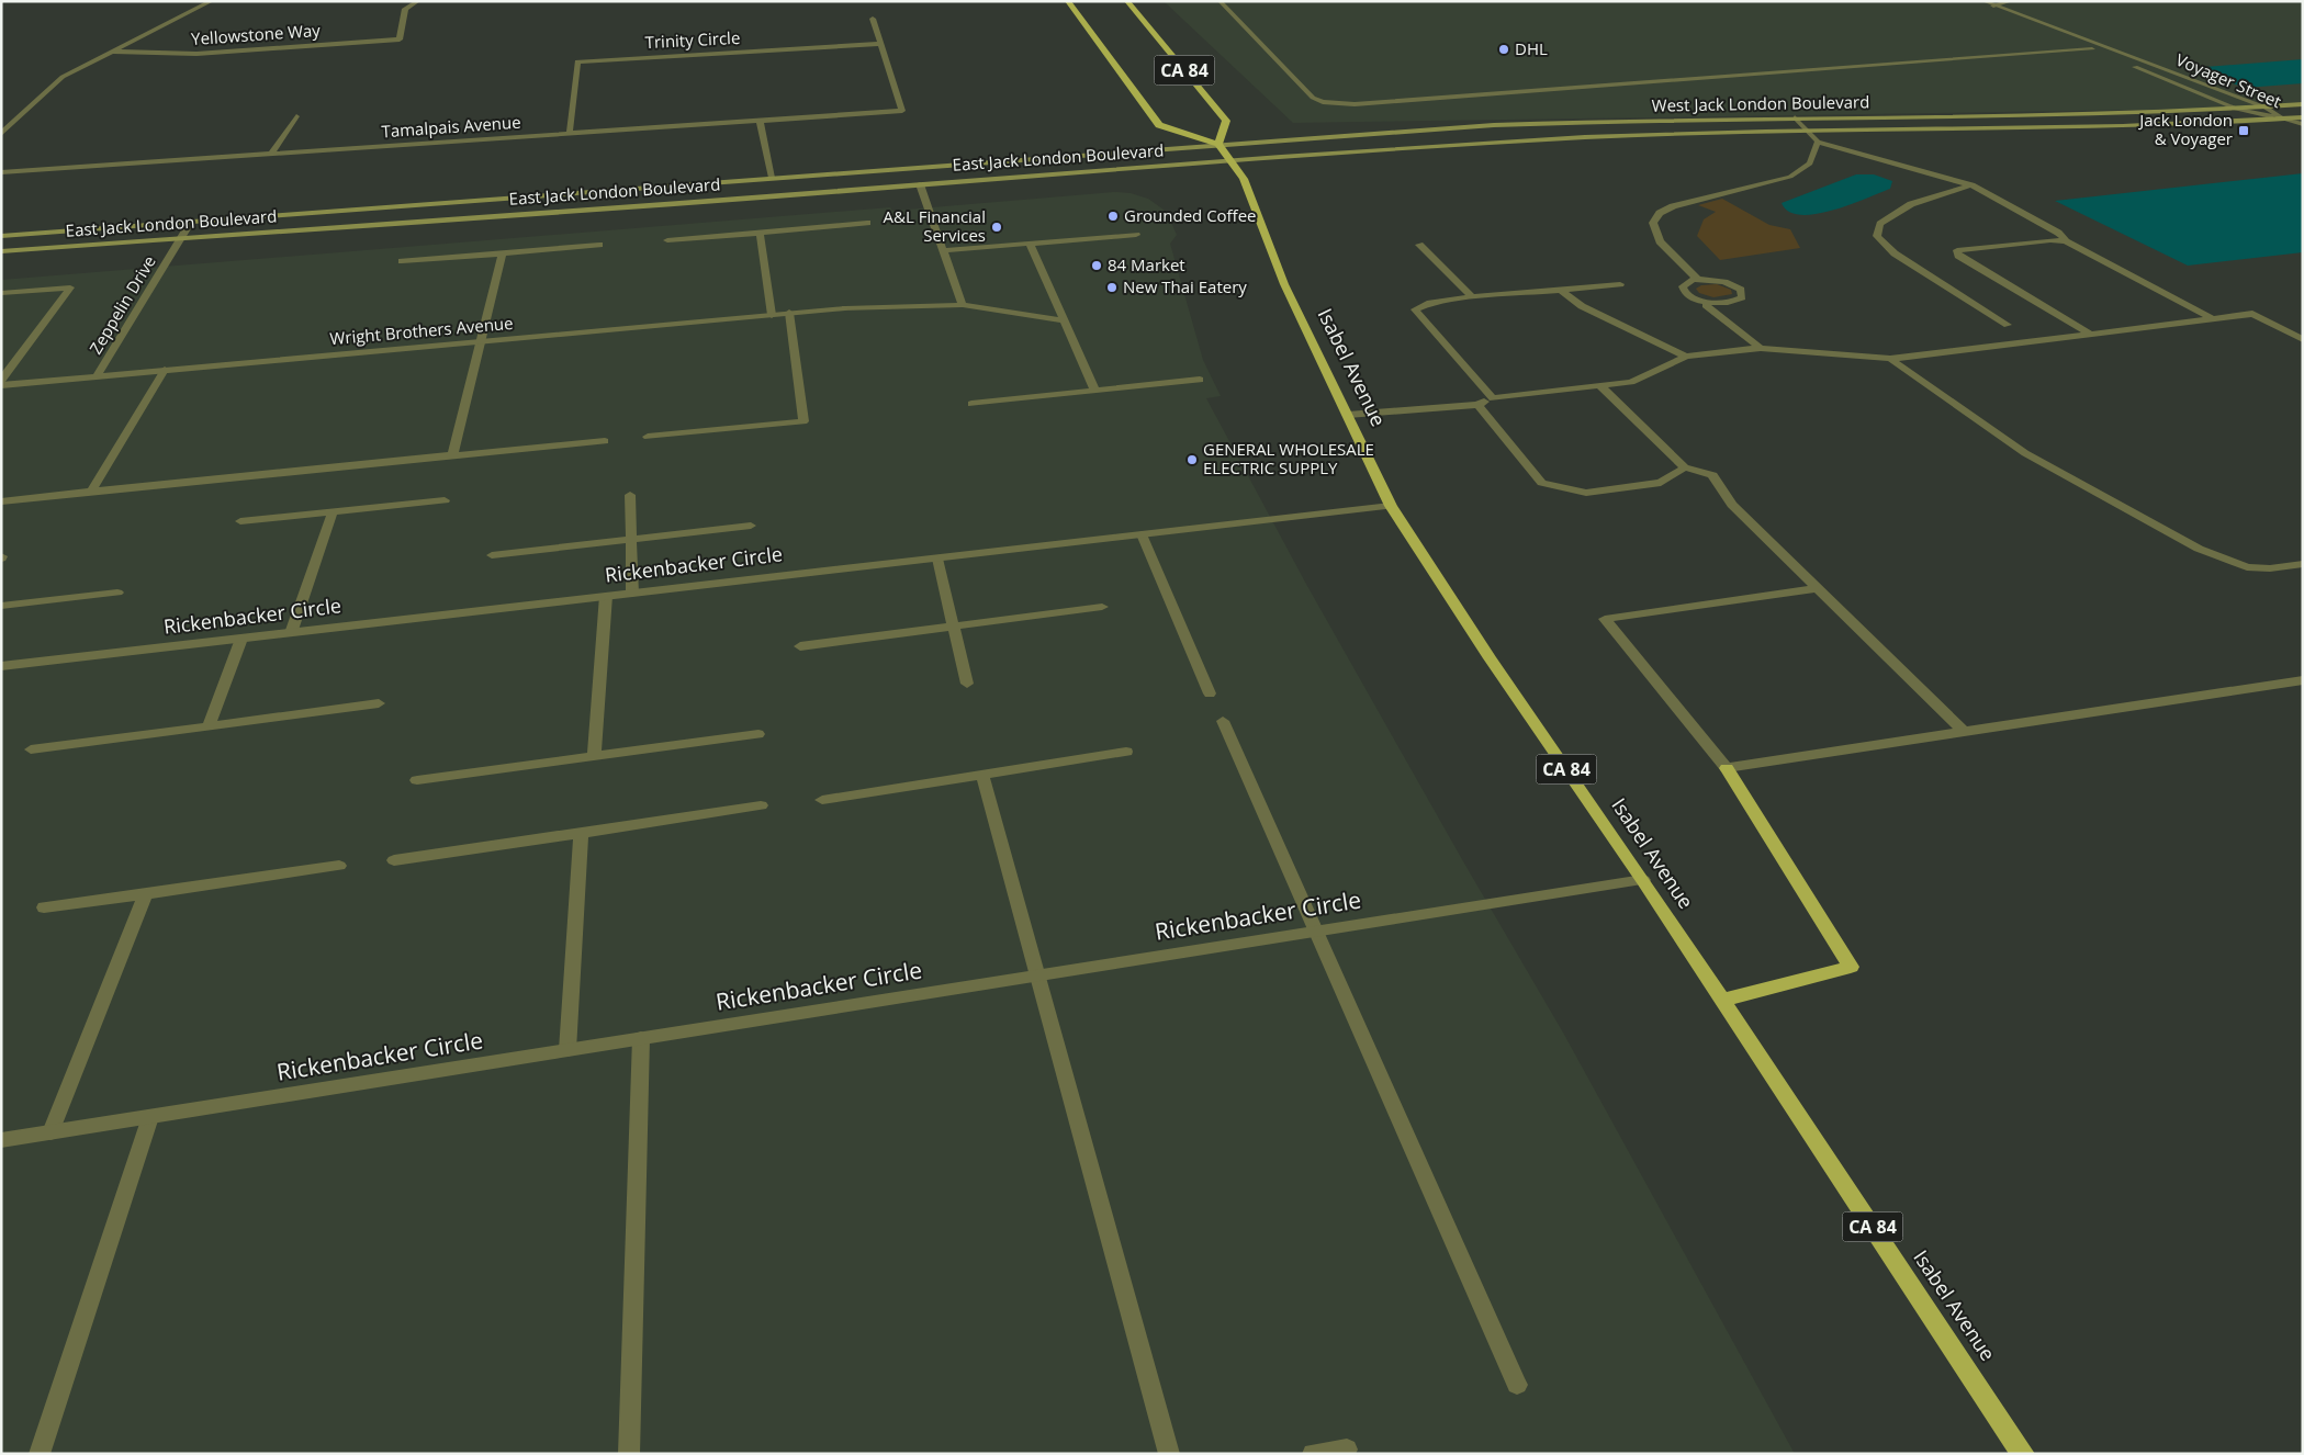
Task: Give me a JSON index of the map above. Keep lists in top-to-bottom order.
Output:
{
  "streets": {
    "highway": ["CA 84", "Isabel Avenue"],
    "main road": ["West Jack London Boulevard", "East Jack London Boulevard"],
    "street": [
      "Yellowstone Way",
      "Trinity Circle",
      "Voyager Street",
      "Tamalpais Avenue",
      "Zeppelin Drive",
      "Wright Brothers Avenue",
      "Rickenbacker Circle"
    ]
  },
  "crossings": [
    ["Trinity Circle", "Tamalpais Avenue"],
    ["CA 84", "West Jack London Boulevard"],
    ["CA 84", "East Jack London Boulevard"],
    ["CA 84", "Isabel Avenue"],
    ["Voyager Street", "West Jack London Boulevard"],
    ["West Jack London Boulevard", "East Jack London Boulevard"],
    ["West Jack London Boulevard", "Isabel Avenue"],
    ["East Jack London Boulevard", "Zeppelin Drive"],
    ["East Jack London Boulevard", "Isabel Avenue"],
    ["Zeppelin Drive", "Wright Brothers Avenue"],
    ["Isabel Avenue", "Rickenbacker Circle"]
  ],
  "places": {
    "other": [
      "DHL",
      "Grounded Coffee",
      "A&L Financial Services",
      "84 Market",
      "New Thai Eatery",
      "GENERAL WHOLESALE ELECTRIC SUPPLY"
    ],
    "transit": ["Jack London & Voyager"]
  }
}
